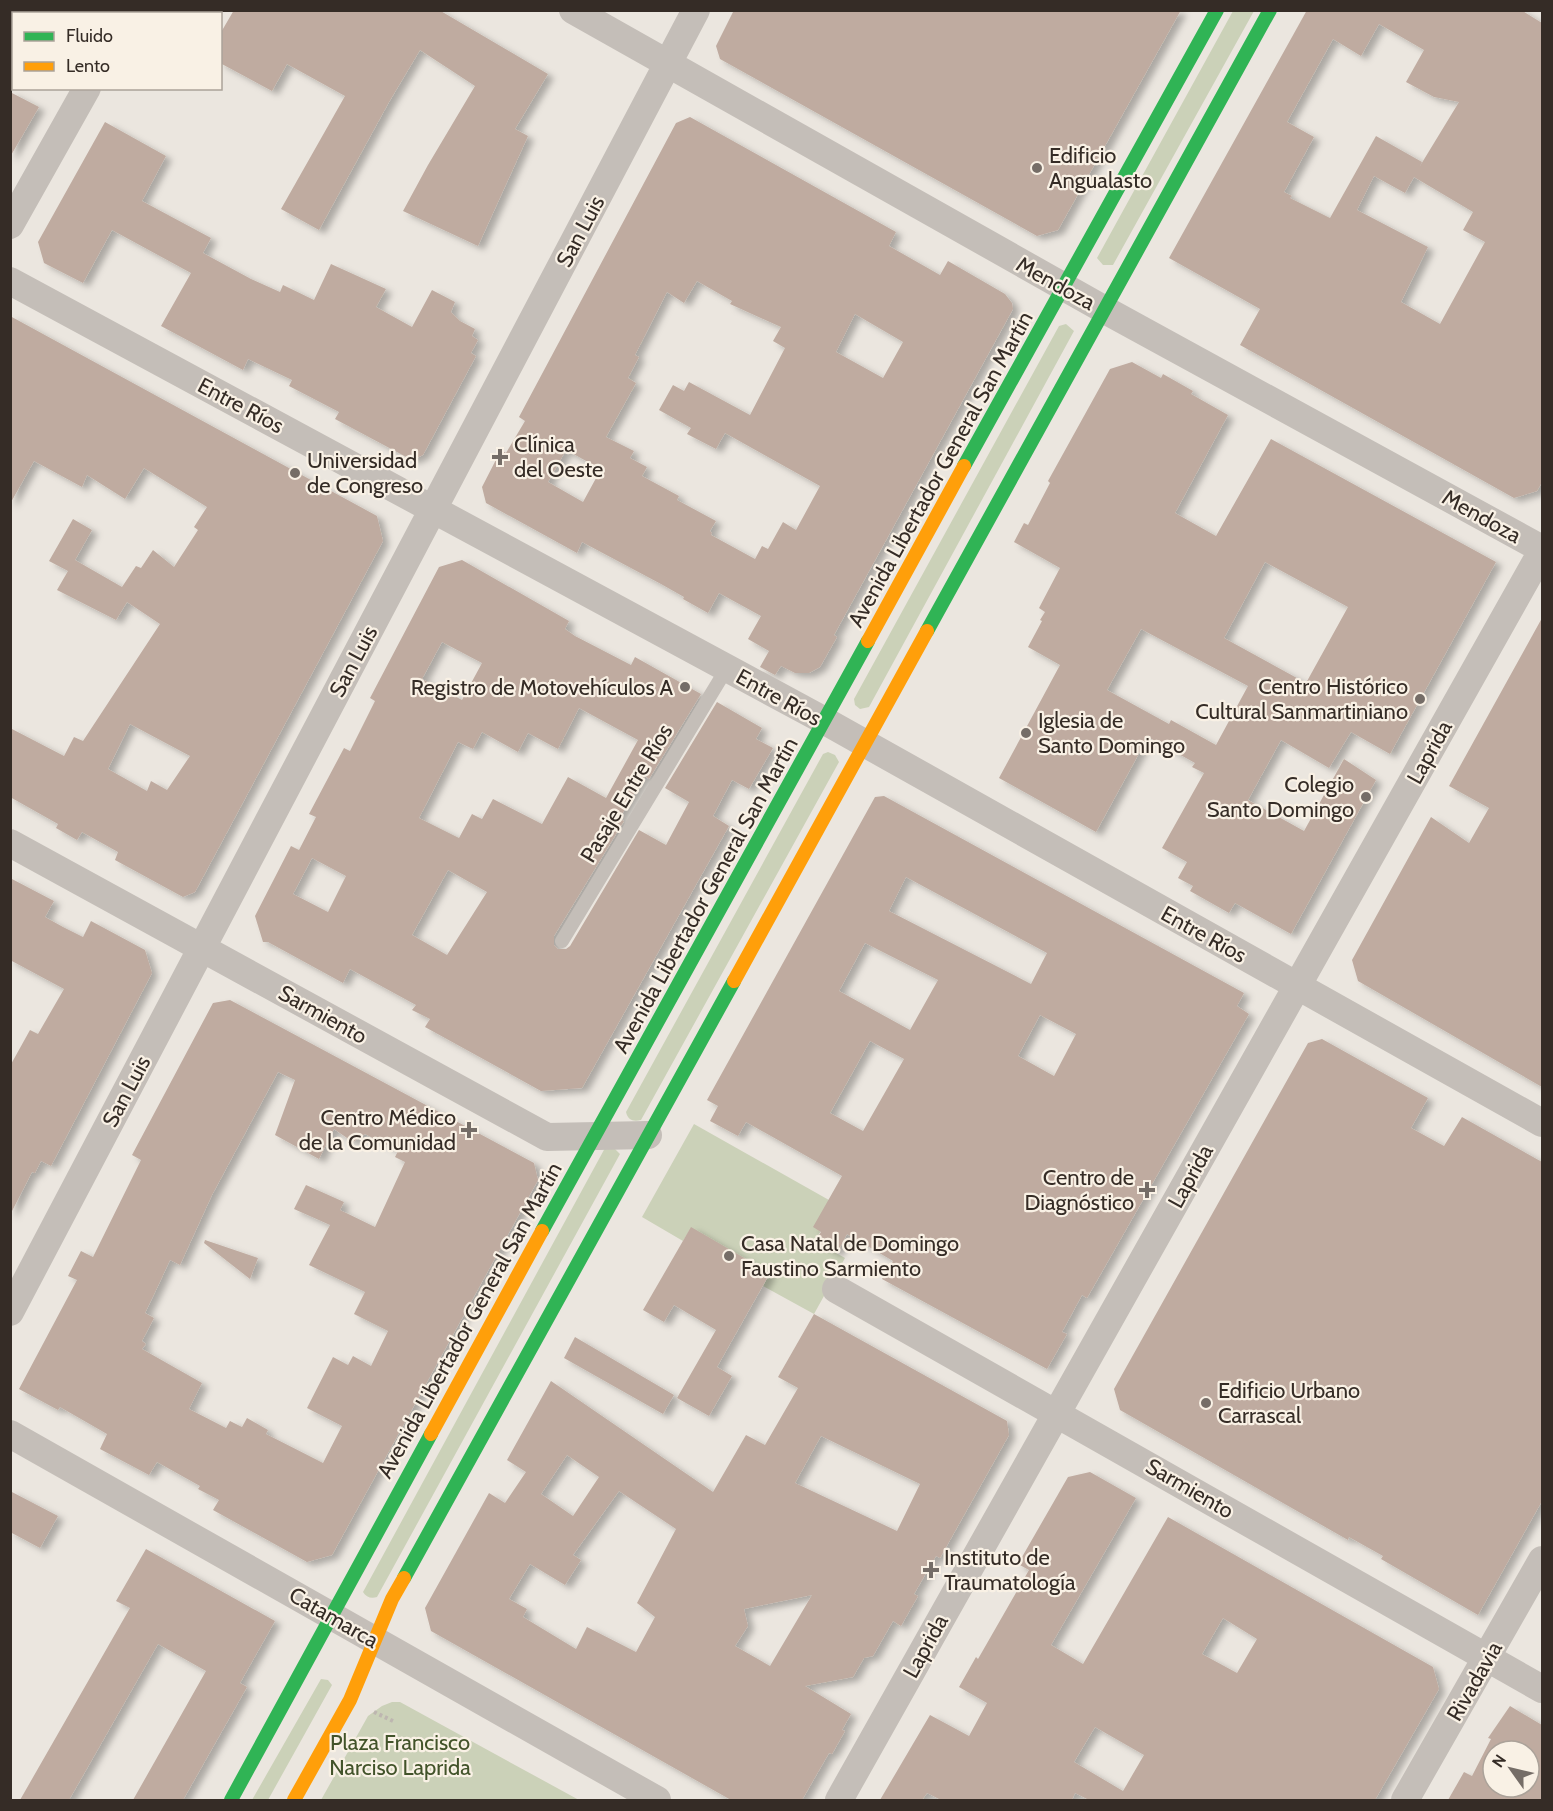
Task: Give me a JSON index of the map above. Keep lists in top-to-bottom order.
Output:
{
  "streets": {
    "main road": ["Avenida Libertador General San Martín"],
    "street": [
      "San Luis",
      "Mendoza",
      "Entre Ríos",
      "Laprida",
      "Sarmiento",
      "Catamarca",
      "Rivadavia"
    ],
    "lane": ["Pasaje Entre Ríos"]
  },
  "crossings": [
    ["San Luis", "Mendoza"],
    ["San Luis", "Entre Ríos"],
    ["San Luis", "Sarmiento"],
    ["Mendoza", "Avenida Libertador General San Martín"],
    ["Mendoza", "Laprida"],
    ["Entre Ríos", "Avenida Libertador General San Martín"],
    ["Entre Ríos", "Laprida"],
    ["Entre Ríos", "Pasaje Entre Ríos"],
    ["Avenida Libertador General San Martín", "Sarmiento"],
    ["Avenida Libertador General San Martín", "Catamarca"],
    ["Laprida", "Sarmiento"],
    ["Sarmiento", "Rivadavia"]
  ],
  "parks": ["Plaza Francisco Narciso Laprida"],
  "places": {
    "other": [
      "Edificio Angualasto",
      "Universidad de Congreso",
      "Registro de Motovehículos A",
      "Centro Histórico Cultural Sanmartiniano",
      "Iglesia de Santo Domingo",
      "Colegio Santo Domingo",
      "Casa Natal de Domingo Faustino Sarmiento",
      "Edificio Urbano Carrascal"
    ],
    "health": [
      "Clínica del Oeste",
      "Centro Médico de la Comunidad",
      "Centro de Diagnóstico",
      "Instituto de Traumatología"
    ]
  },
  "legend": ["Fluido", "Lento"],
  "north": "top left"
}
